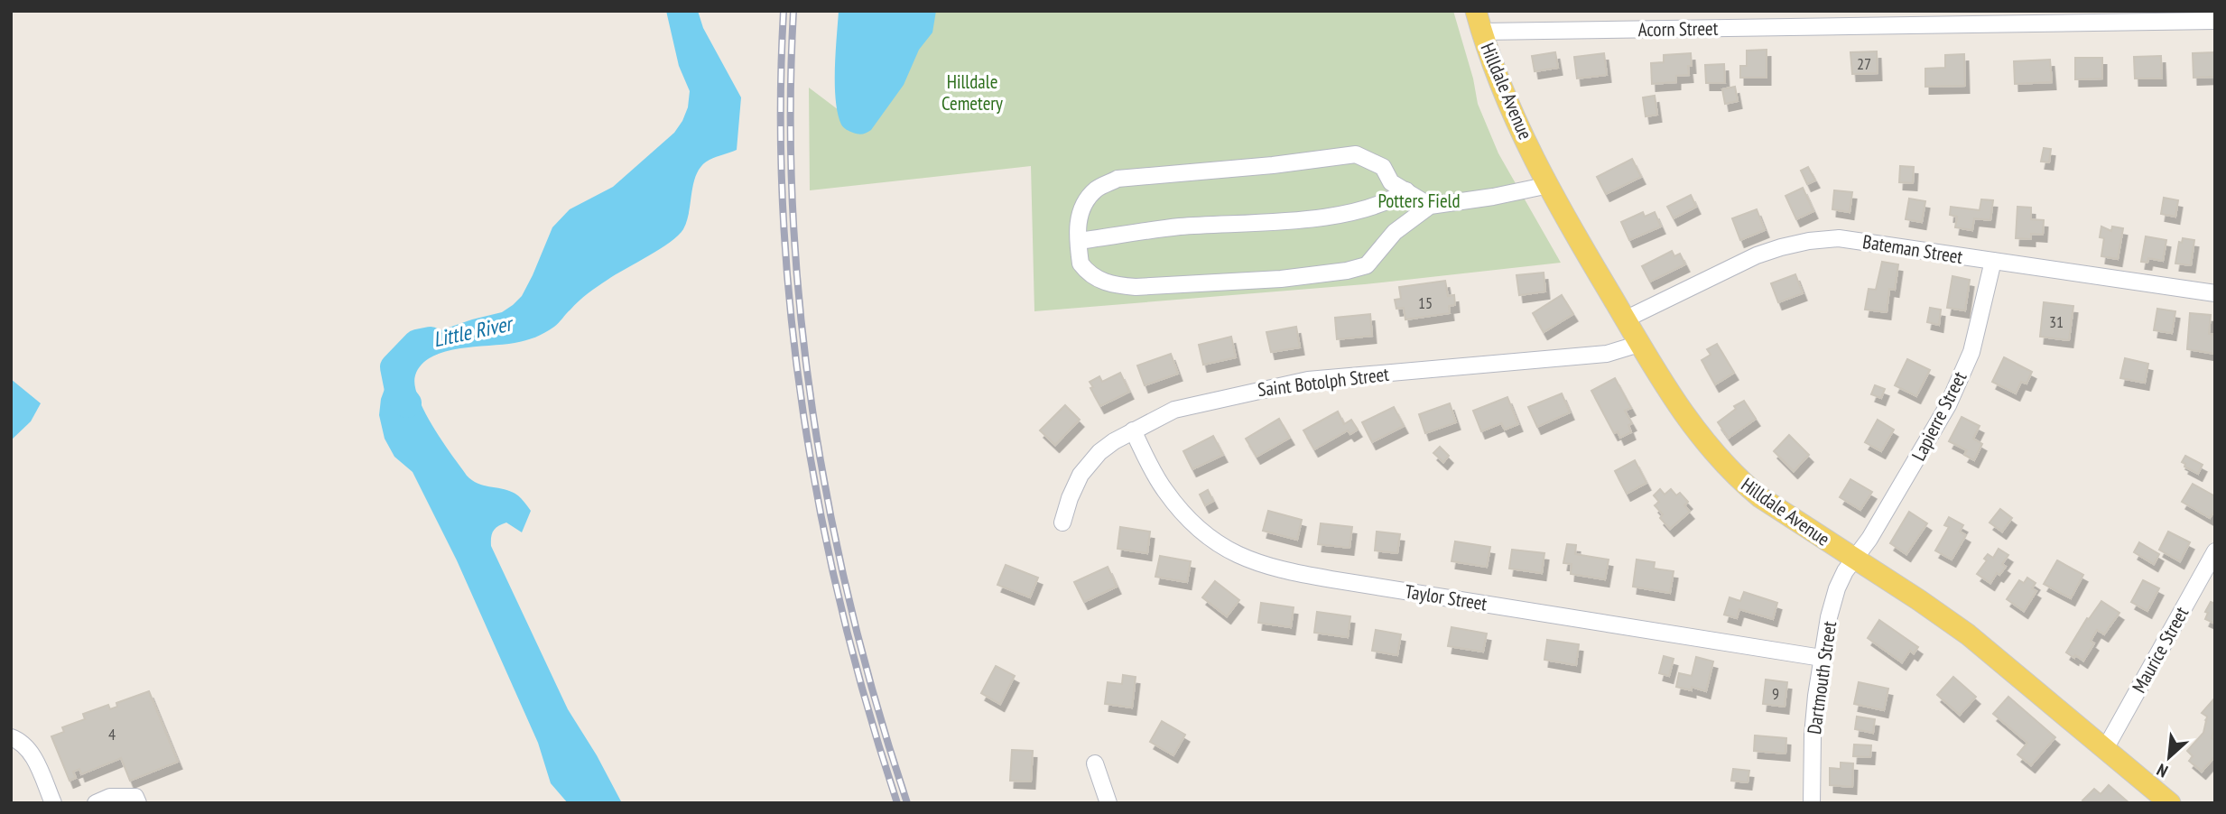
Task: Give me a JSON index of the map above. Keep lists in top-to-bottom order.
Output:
{
  "streets": {
    "main road": ["Hilldale Avenue"],
    "street": [
      "Acorn Street",
      "Bateman Street",
      "Saint Botolph Street",
      "Lapierre Street",
      "Taylor Street",
      "Maurice Street",
      "Dartmouth Street"
    ]
  },
  "crossings": [
    ["Acorn Street", "Hilldale Avenue"],
    ["Hilldale Avenue", "Bateman Street"],
    ["Hilldale Avenue", "Saint Botolph Street"],
    ["Hilldale Avenue", "Lapierre Street"],
    ["Hilldale Avenue", "Maurice Street"],
    ["Hilldale Avenue", "Dartmouth Street"],
    ["Bateman Street", "Lapierre Street"],
    ["Saint Botolph Street", "Taylor Street"],
    ["Lapierre Street", "Dartmouth Street"],
    ["Taylor Street", "Dartmouth Street"]
  ],
  "water": ["Little River"],
  "parks": ["Hilldale Cemetery", "Potters Field"],
  "house_numbers": [
    "27",
    "15",
    "31",
    "9",
    "4"
  ],
  "north": "bottom left"
}
